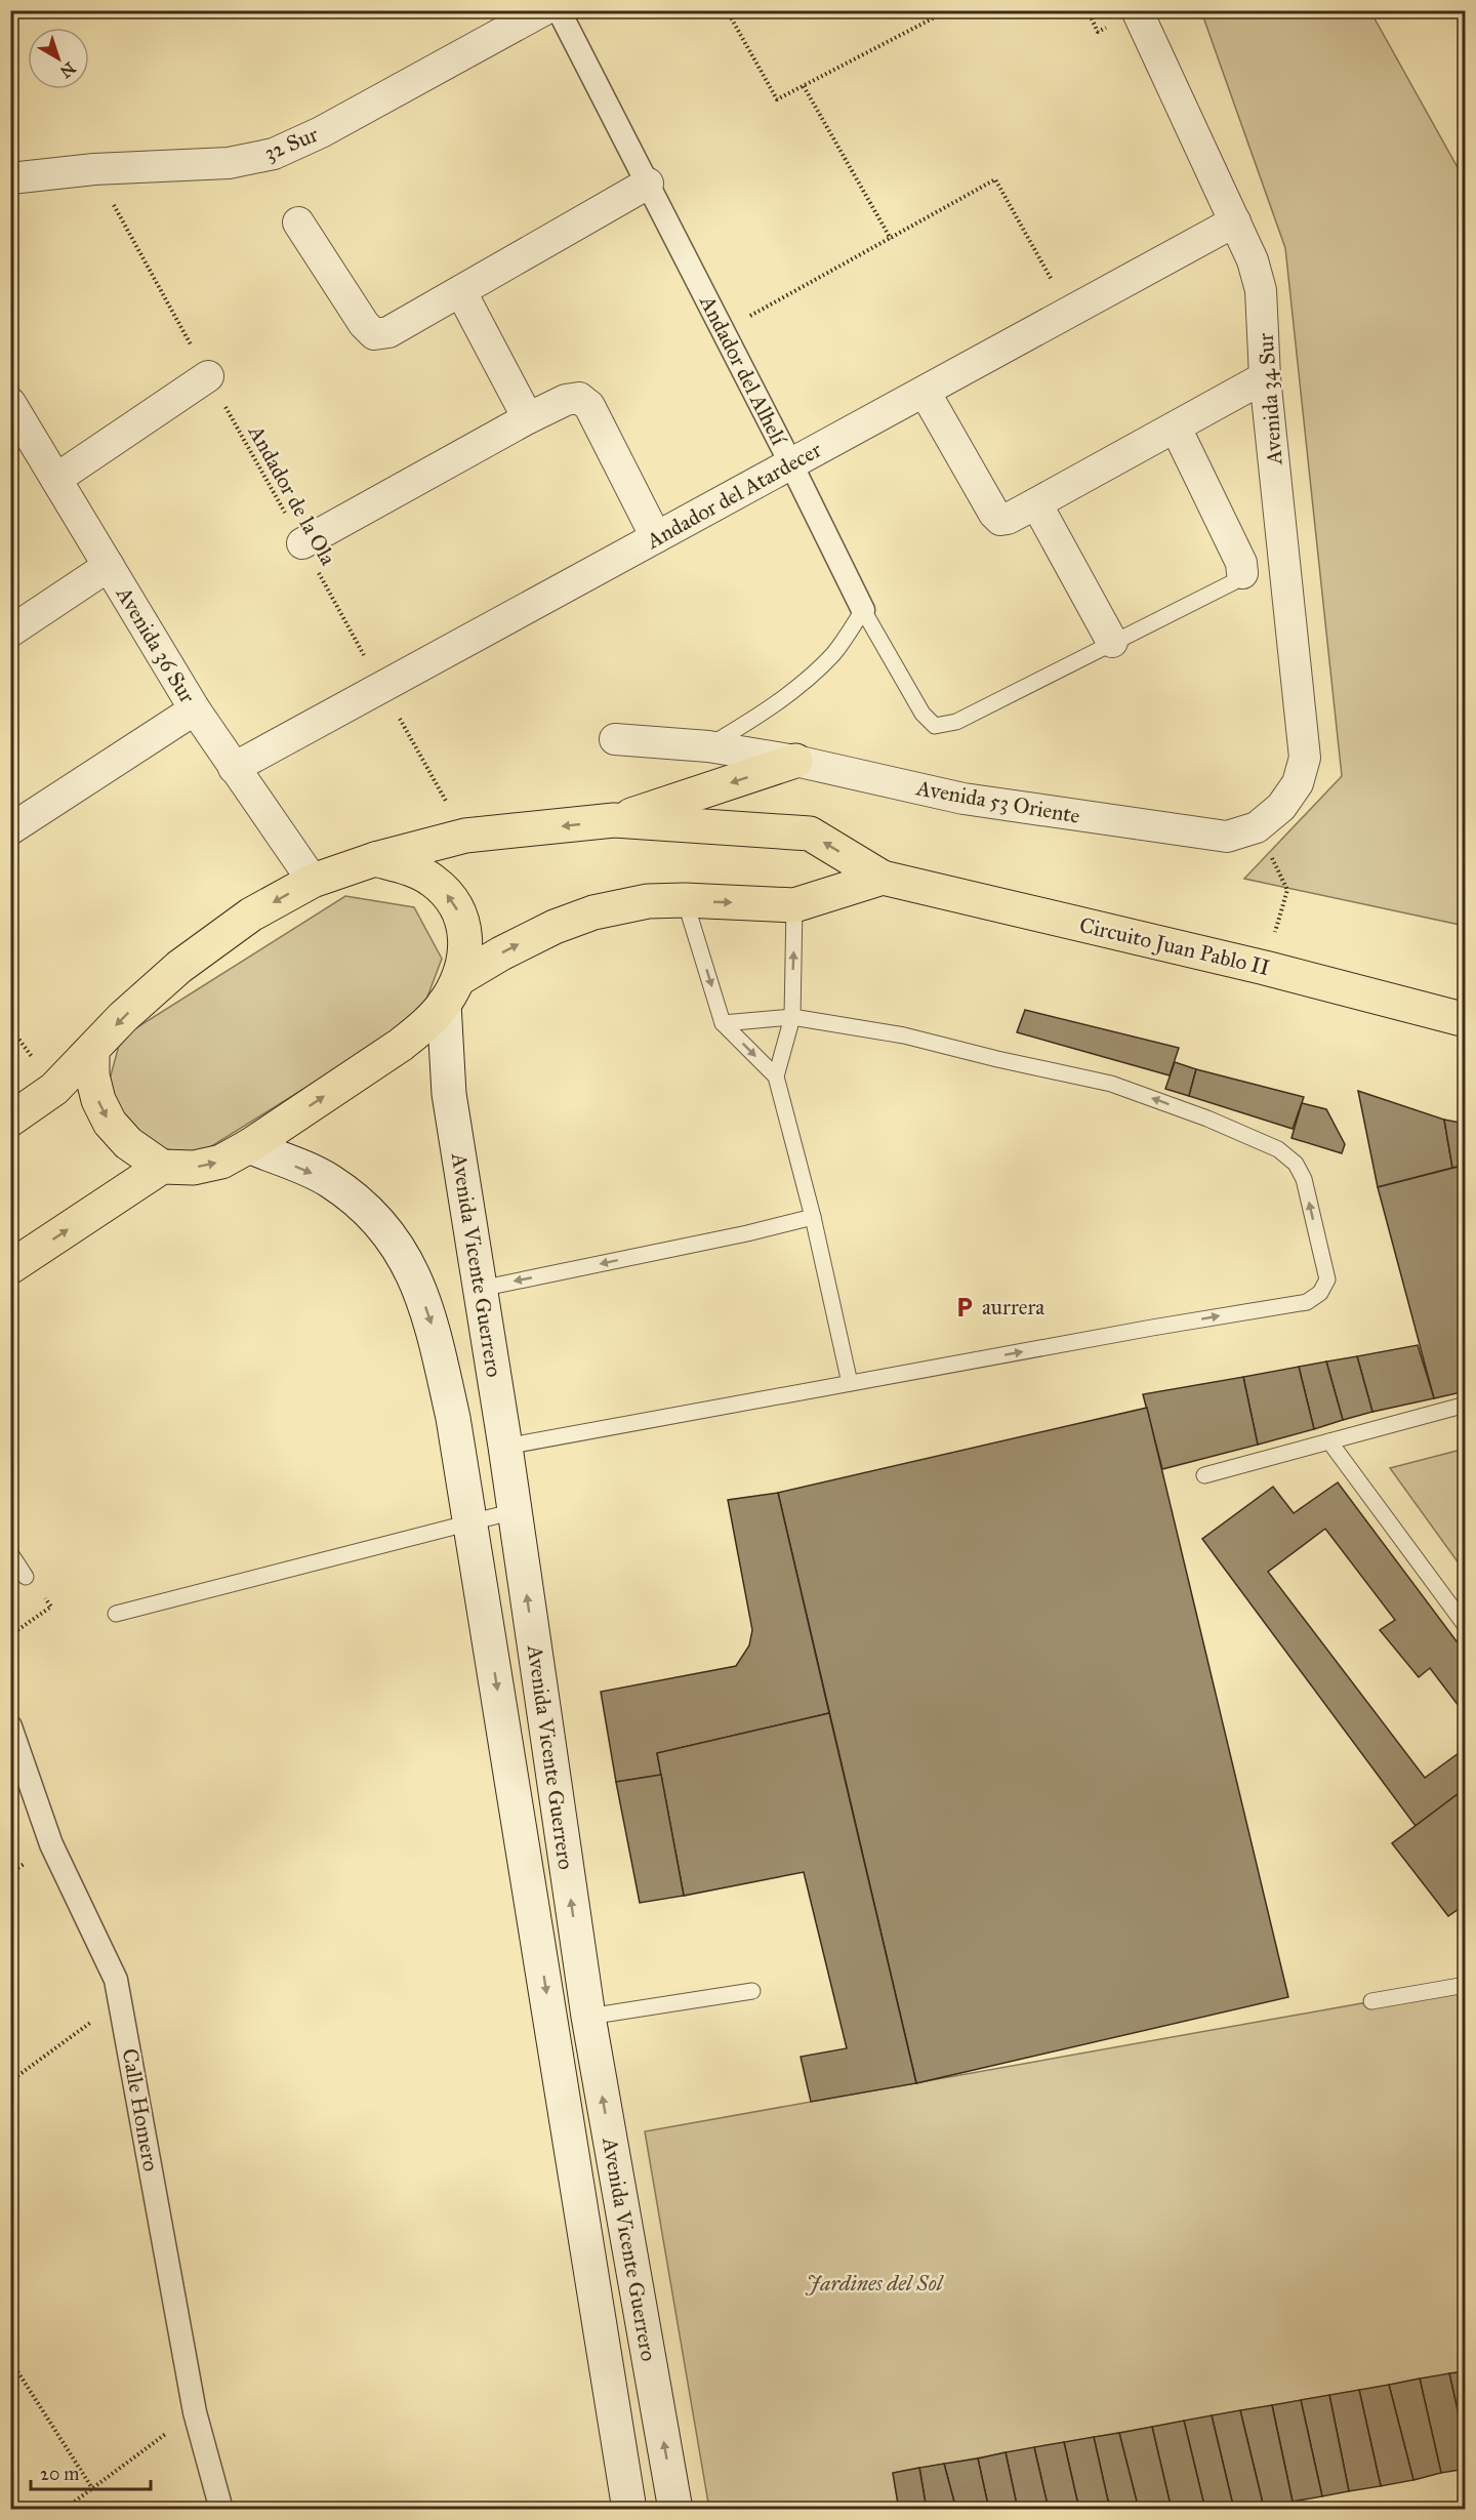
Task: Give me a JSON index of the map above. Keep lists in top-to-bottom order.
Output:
{
  "streets": {
    "main road": ["Circuito Juan Pablo II", "Avenida Vicente Guerrero"],
    "street": [
      "32 Sur",
      "Andador del Alhelí",
      "Avenida 34 Sur",
      "Andador del Atardecer",
      "Avenida 36 Sur",
      "Avenida 53 Oriente",
      "Calle Homero"
    ],
    "path": ["Andador de la Ola"]
  },
  "crossings": [
    ["32 Sur", "Andador de la Ola"],
    ["Andador del Alhelí", "Andador del Atardecer"],
    ["Avenida 34 Sur", "Andador del Atardecer"],
    ["Avenida 34 Sur", "Avenida 53 Oriente"],
    ["Andador de la Ola", "Andador del Atardecer"],
    ["Andador de la Ola", "Circuito Juan Pablo II"],
    ["Andador del Atardecer", "Avenida 36 Sur"],
    ["Avenida 36 Sur", "Circuito Juan Pablo II"]
  ],
  "parks": ["Jardines del Sol"],
  "places": {
    "parking": ["aurrera"]
  },
  "scale_bar": "20 m",
  "north": "bottom right"
}
